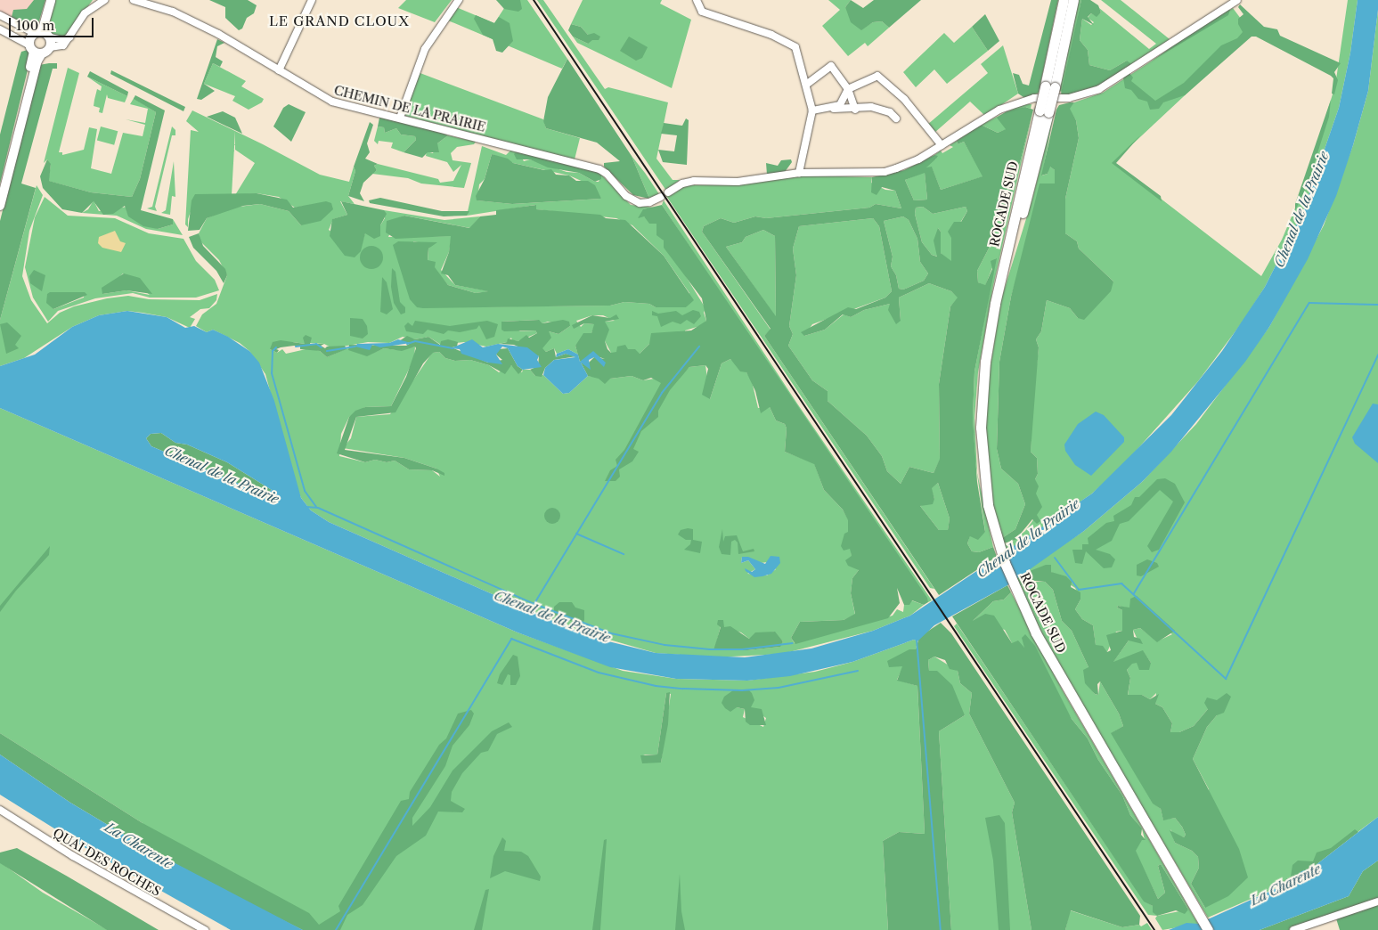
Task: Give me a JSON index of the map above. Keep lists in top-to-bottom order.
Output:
{
  "streets": {
    "highway": ["ROCADE SUD"],
    "street": ["CHEMIN DE LA PRAIRIE", "QUAI DES ROCHES"]
  },
  "districts": ["LE GRAND CLOUX"],
  "water": ["Chenal de la Prairie", "La Charente"],
  "scale_bar": "100 m"
}
